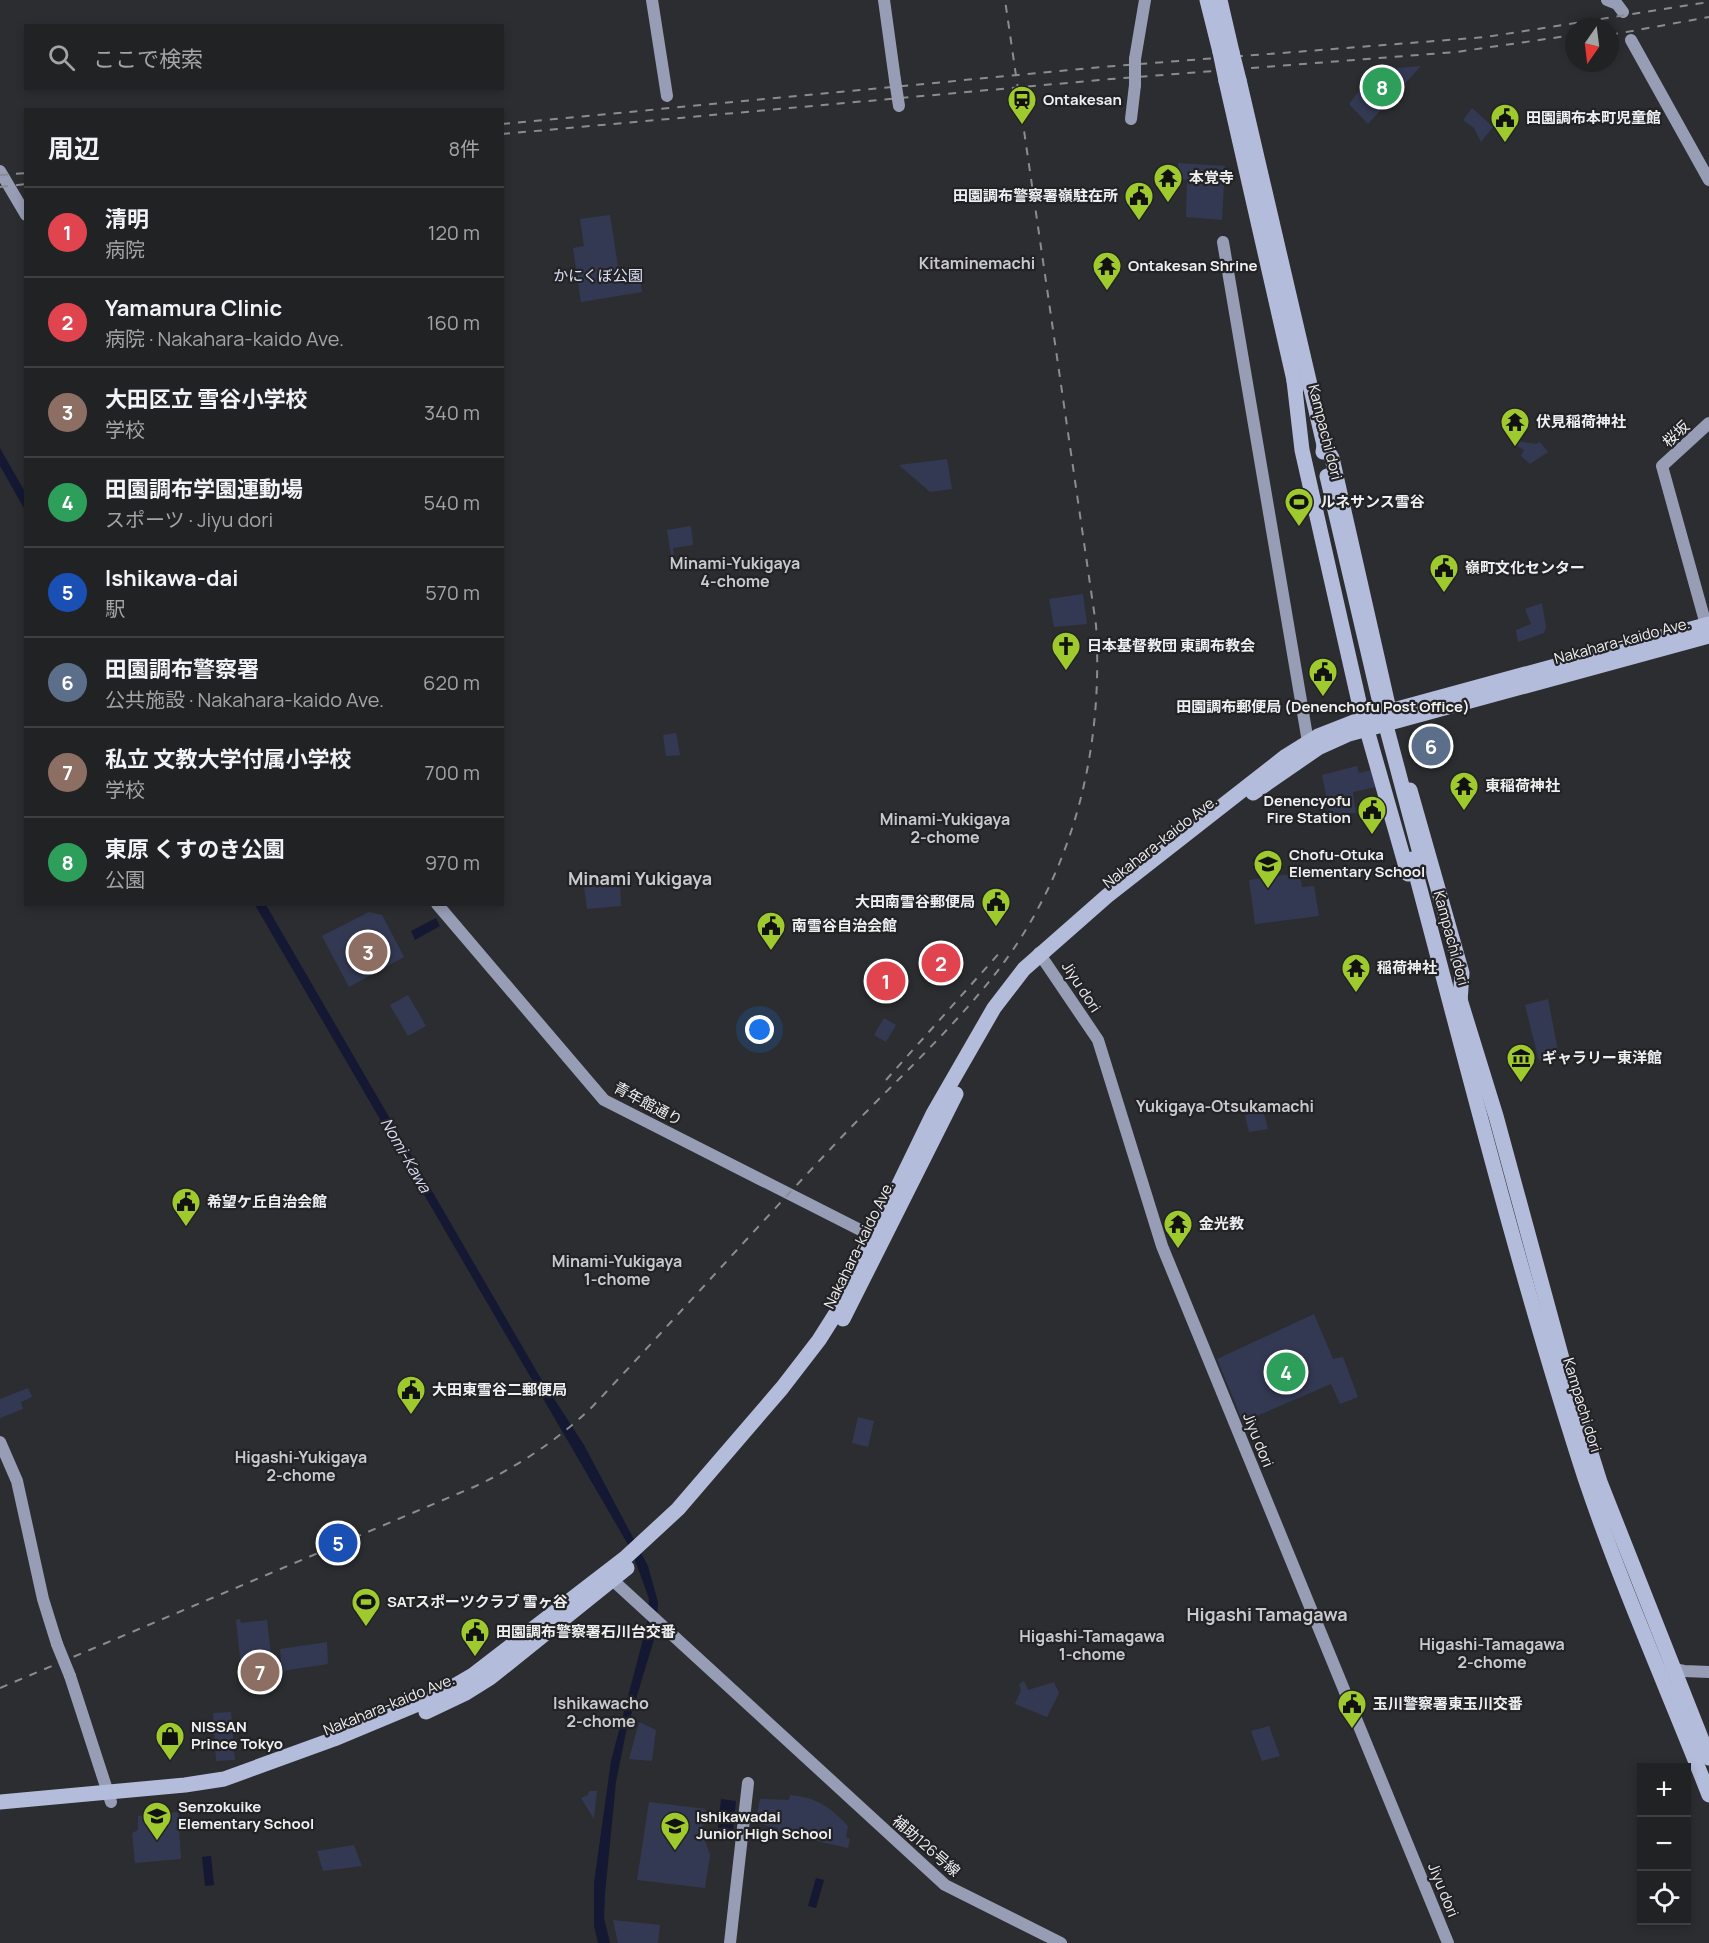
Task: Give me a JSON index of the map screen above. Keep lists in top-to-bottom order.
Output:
{
  "streets": {
    "main road": ["Kampachi dori", "Nakahara-kaido Ave."],
    "street": [
      "桜坂",
      "Jiyu dori",
      "青年館通り",
      "補助126号線"
    ]
  },
  "crossings": [
    ["桜坂", "Nakahara-kaido Ave."],
    ["Nakahara-kaido Ave.", "Jiyu dori"],
    ["Nakahara-kaido Ave.", "青年館通り"],
    ["Nakahara-kaido Ave.", "補助126号線"]
  ],
  "districts": [
    "Kitaminemachi",
    "Minami-Yukigaya 4-chome",
    "Minami-Yukigaya 2-chome",
    "Minami Yukigaya",
    "Yukigaya-Otsukamachi",
    "Minami-Yukigaya 1-chome",
    "Higashi-Yukigaya 2-chome",
    "Higashi Tamagawa",
    "Higashi-Tamagawa 1-chome",
    "Higashi-Tamagawa 2-chome",
    "Ishikawacho 2-chome"
  ],
  "water": ["Nomi-Kawa"],
  "parks": ["かにくぼ公園"],
  "places": {
    "station": ["Ontakesan"],
    "public building": [
      "田園調布本町児童館",
      "田園調布警察署嶺駐在所",
      "嶺町文化センター",
      "田園調布郵便局 (Denenchofu Post Office)",
      "Denencyofu Fire Station",
      "大田南雪谷郵便局",
      "南雪谷自治会館",
      "希望ケ丘自治会館",
      "大田東雪谷二郵便局",
      "田園調布警察署石川台交番",
      "玉川警察署東玉川交番"
    ],
    "temple": [
      "本覚寺",
      "Ontakesan Shrine",
      "伏見稲荷神社",
      "東稲荷神社",
      "稲荷神社",
      "金光教"
    ],
    "sports": ["ルネサンス雪谷", "SATスポーツクラブ 雪ヶ谷"],
    "church": ["日本基督教団 東調布教会"],
    "school or university": ["Chofu-Otuka Elementary School", "Senzokuike Elementary School", "Ishikawadai Junior High School"],
    "museum": ["ギャラリー東洋館"],
    "shop": ["NISSAN Prince Tokyo"]
  },
  "north": "bottom",
  "page": {
    "search": "ここで検索",
    "pins": [
      "8",
      "6",
      "3",
      "2",
      "1",
      "4",
      "5",
      "7"
    ],
    "heading": ["周辺", "8件"],
    "list": [
      {
        "mark": "1",
        "name": "清明",
        "note": "病院",
        "value": "120 m"
      },
      {
        "mark": "2",
        "name": "Yamamura Clinic",
        "note": "病院 · Nakahara-kaido Ave.",
        "value": "160 m"
      },
      {
        "mark": "3",
        "name": "大田区立 雪谷小学校",
        "note": "学校",
        "value": "340 m"
      },
      {
        "mark": "4",
        "name": "田園調布学園運動場",
        "note": "スポーツ · Jiyu dori",
        "value": "540 m"
      },
      {
        "mark": "5",
        "name": "Ishikawa-dai",
        "note": "駅",
        "value": "570 m"
      },
      {
        "mark": "6",
        "name": "田園調布警察署",
        "note": "公共施設 · Nakahara-kaido Ave.",
        "value": "620 m"
      },
      {
        "mark": "7",
        "name": "私立 文教大学付属小学校",
        "note": "学校",
        "value": "700 m"
      },
      {
        "mark": "8",
        "name": "東原 くすのき公園",
        "note": "公園",
        "value": "970 m"
      }
    ],
    "map_buttons": ["+", "−"]
  }
}
